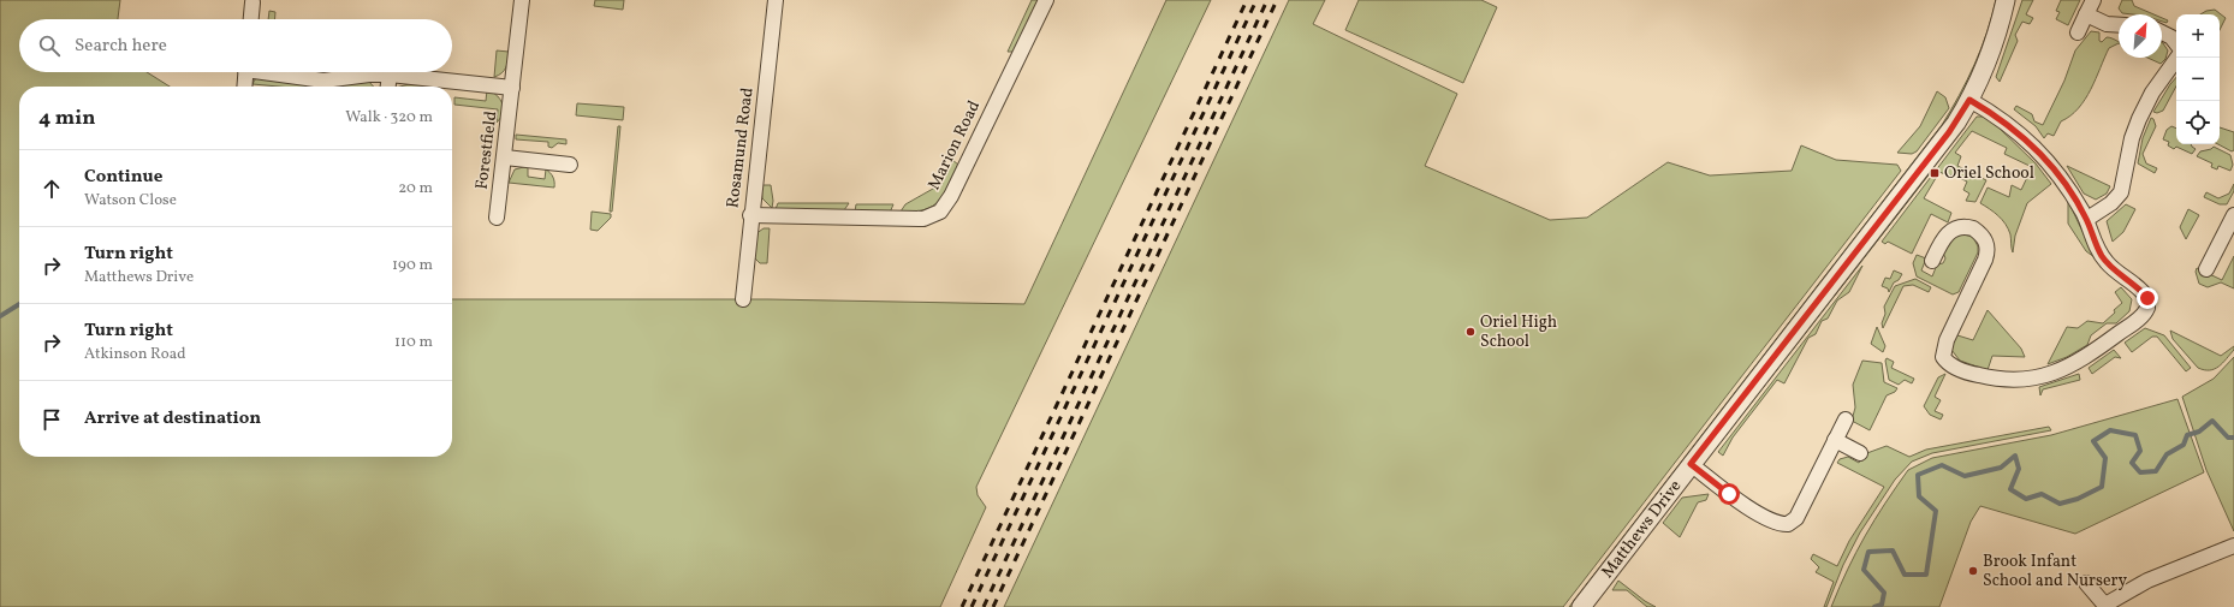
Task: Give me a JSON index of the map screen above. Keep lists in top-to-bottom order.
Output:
{
  "streets": {
    "street": [
      "Marion Road",
      "Rosamund Road",
      "Forestfield",
      "Matthews Drive"
    ]
  },
  "crossings": [
    ["Marion Road", "Rosamund Road"]
  ],
  "places": {
    "transit": ["Oriel School"],
    "other": ["Oriel High School", "Brook Infant School and Nursery"]
  },
  "north": "top right",
  "page": {
    "map_buttons": ["+", "−"],
    "search": "Search here",
    "heading": ["4 min", "Walk · 320 m"],
    "list": [
      ["Continue", "Watson Close", "20 m"],
      ["Turn right", "Matthews Drive", "190 m"],
      ["Turn right", "Atkinson Road", "110 m"],
      "Arrive at destination"
    ]
  }
}
